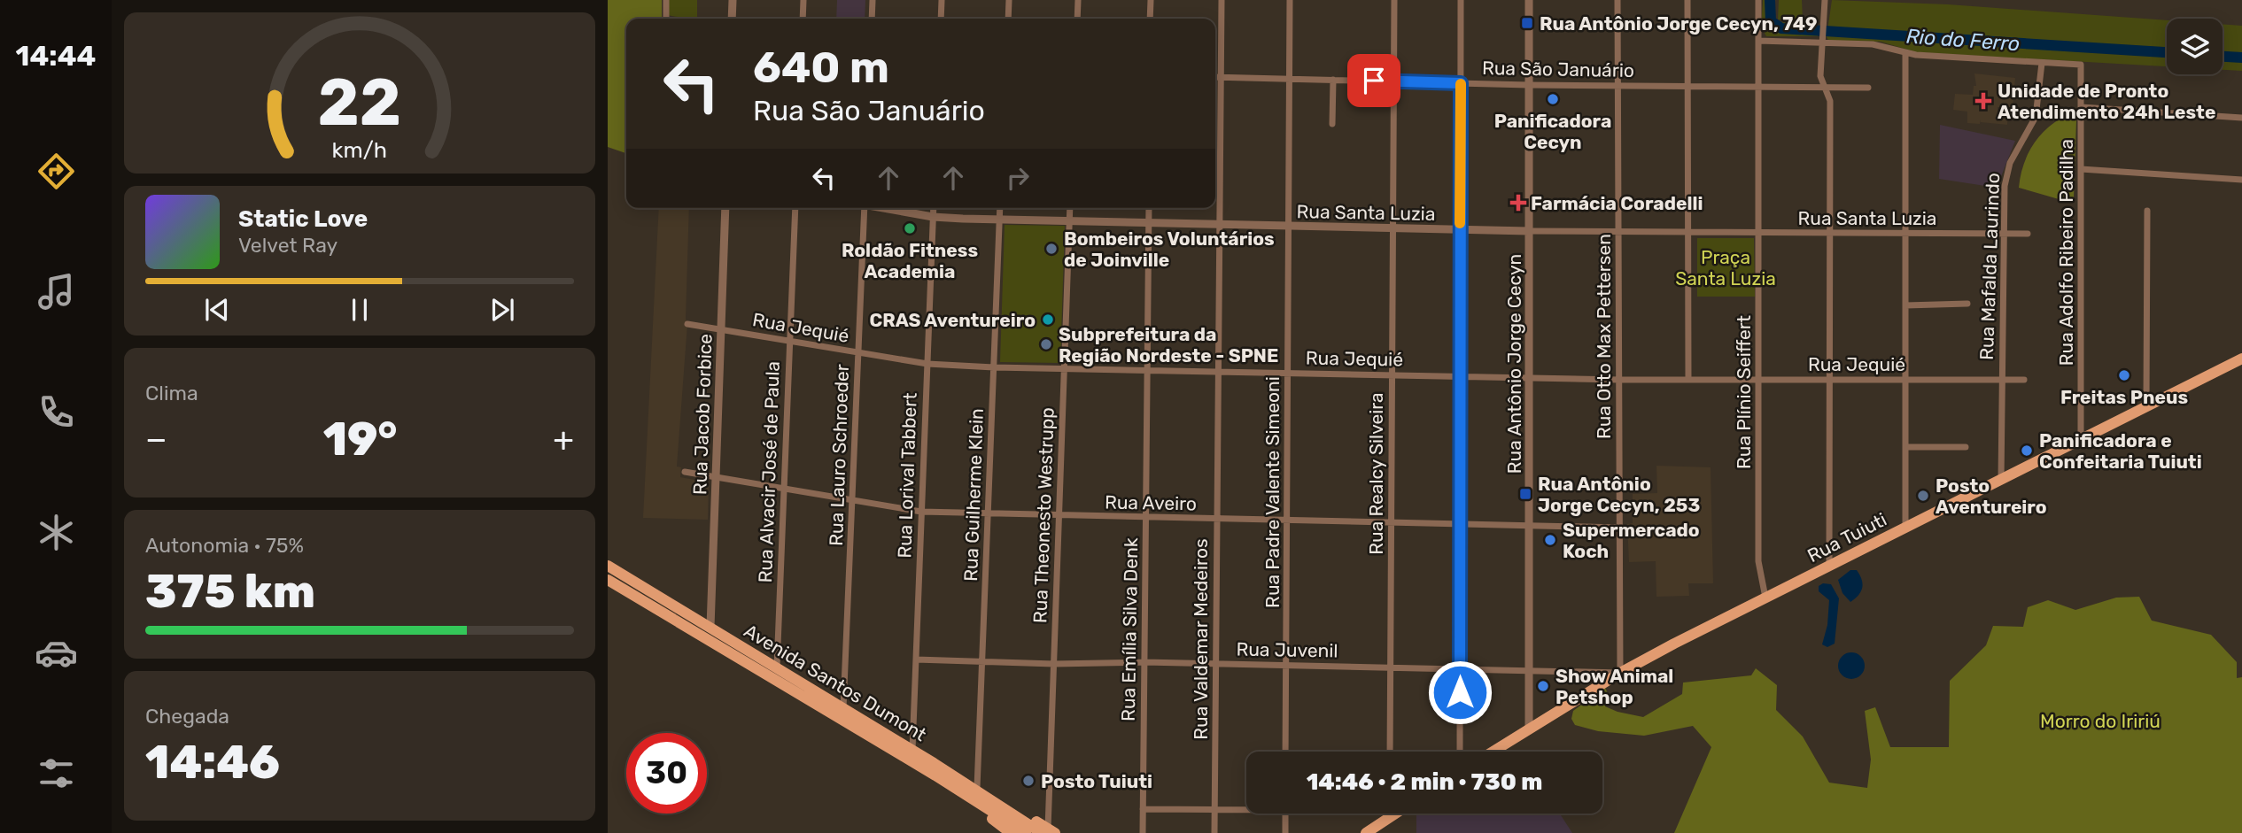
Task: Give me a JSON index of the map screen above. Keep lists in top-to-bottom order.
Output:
{
  "streets": {
    "main road": ["Rua Tuiuti", "Avenida Santos Dumont"],
    "street": [
      "Rua São Januário",
      "Rua Santa Luzia",
      "Rua Adolfo Ribeiro Padilha",
      "Rua Mafalda Laurindo",
      "Rua Jequié",
      "Rua Otto Max Pettersen",
      "Rua Antônio Jorge Cecyn",
      "Rua Plínio Seiffert",
      "Rua Jacob Forbice",
      "Rua Lauro Schroeder",
      "Rua Alvacir José de Paula",
      "Rua Realcy Silveira",
      "Rua Lorival Tabbert",
      "Rua Padre Valente Simeoni",
      "Rua Guilherme Klein",
      "Rua Aveiro",
      "Rua Theonesto Westrupp",
      "Rua Emília Silva Denk",
      "Rua Valdemar Medeiros",
      "Rua Juvenil"
    ]
  },
  "crossings": [
    ["Rua São Januário", "Rua Otto Max Pettersen"],
    ["Rua São Januário", "Rua Antônio Jorge Cecyn"],
    ["Rua São Januário", "Rua Plínio Seiffert"],
    ["Rua São Januário", "Rua Realcy Silveira"],
    ["Rua São Januário", "Rua Padre Valente Simeoni"],
    ["Rua São Januário", "Rua Valdemar Medeiros"],
    ["Rua Santa Luzia", "Rua Mafalda Laurindo"],
    ["Rua Santa Luzia", "Rua Otto Max Pettersen"],
    ["Rua Santa Luzia", "Rua Antônio Jorge Cecyn"],
    ["Rua Santa Luzia", "Rua Plínio Seiffert"],
    ["Rua Santa Luzia", "Rua Realcy Silveira"],
    ["Rua Santa Luzia", "Rua Lorival Tabbert"],
    ["Rua Santa Luzia", "Rua Padre Valente Simeoni"],
    ["Rua Santa Luzia", "Rua Guilherme Klein"],
    ["Rua Santa Luzia", "Rua Theonesto Westrupp"],
    ["Rua Santa Luzia", "Rua Emília Silva Denk"],
    ["Rua Santa Luzia", "Rua Valdemar Medeiros"],
    ["Rua Adolfo Ribeiro Padilha", "Rua Mafalda Laurindo"],
    ["Rua Adolfo Ribeiro Padilha", "Rua Tuiuti"],
    ["Rua Mafalda Laurindo", "Rua Jequié"],
    ["Rua Mafalda Laurindo", "Rua Tuiuti"],
    ["Rua Jequié", "Rua Otto Max Pettersen"],
    ["Rua Jequié", "Rua Antônio Jorge Cecyn"],
    ["Rua Jequié", "Rua Plínio Seiffert"],
    ["Rua Jequié", "Rua Jacob Forbice"],
    ["Rua Jequié", "Rua Lauro Schroeder"],
    ["Rua Jequié", "Rua Alvacir José de Paula"],
    ["Rua Jequié", "Rua Realcy Silveira"],
    ["Rua Jequié", "Rua Lorival Tabbert"],
    ["Rua Jequié", "Rua Padre Valente Simeoni"],
    ["Rua Jequié", "Rua Guilherme Klein"],
    ["Rua Jequié", "Rua Theonesto Westrupp"],
    ["Rua Jequié", "Rua Emília Silva Denk"],
    ["Rua Jequié", "Rua Valdemar Medeiros"],
    ["Rua Otto Max Pettersen", "Rua Aveiro"],
    ["Rua Otto Max Pettersen", "Rua Tuiuti"],
    ["Rua Otto Max Pettersen", "Rua Juvenil"],
    ["Rua Antônio Jorge Cecyn", "Rua Aveiro"],
    ["Rua Antônio Jorge Cecyn", "Rua Tuiuti"],
    ["Rua Antônio Jorge Cecyn", "Rua Juvenil"],
    ["Rua Plínio Seiffert", "Rua Tuiuti"],
    ["Rua Jacob Forbice", "Rua Aveiro"],
    ["Rua Jacob Forbice", "Avenida Santos Dumont"],
    ["Rua Lauro Schroeder", "Rua Aveiro"],
    ["Rua Lauro Schroeder", "Avenida Santos Dumont"],
    ["Rua Alvacir José de Paula", "Rua Aveiro"],
    ["Rua Alvacir José de Paula", "Avenida Santos Dumont"],
    ["Rua Realcy Silveira", "Rua Aveiro"],
    ["Rua Realcy Silveira", "Rua Juvenil"],
    ["Rua Lorival Tabbert", "Rua Aveiro"],
    ["Rua Lorival Tabbert", "Rua Juvenil"],
    ["Rua Lorival Tabbert", "Avenida Santos Dumont"],
    ["Rua Padre Valente Simeoni", "Rua Aveiro"],
    ["Rua Padre Valente Simeoni", "Rua Juvenil"],
    ["Rua Guilherme Klein", "Rua Aveiro"],
    ["Rua Guilherme Klein", "Rua Juvenil"],
    ["Rua Aveiro", "Rua Theonesto Westrupp"],
    ["Rua Aveiro", "Rua Emília Silva Denk"],
    ["Rua Aveiro", "Rua Valdemar Medeiros"],
    ["Rua Theonesto Westrupp", "Rua Juvenil"],
    ["Rua Theonesto Westrupp", "Avenida Santos Dumont"],
    ["Rua Tuiuti", "Rua Juvenil"],
    ["Rua Emília Silva Denk", "Rua Juvenil"],
    ["Rua Valdemar Medeiros", "Rua Juvenil"]
  ],
  "water": ["Rio do Ferro"],
  "parks": ["Praça Santa Luzia", "Morro do Iririú"],
  "places": {
    "transit": ["Rua Antônio Jorge Cecyn, 749", "Rua Antônio Jorge Cecyn, 253"],
    "other": [
      "Panificadora Cecyn",
      "Roldão Fitness Academia",
      "Bombeiros Voluntários de Joinville",
      "CRAS Aventureiro",
      "Subprefeitura da Região Nordeste - SPNE",
      "Freitas Pneus",
      "Panificadora e Confeitaria Tuiuti",
      "Posto Aventureiro",
      "Supermercado Koch",
      "Show Animal Petshop",
      "Posto Tuiuti"
    ],
    "health": ["Unidade de Pronto Atendimento 24h Leste", "Farmácia Coradelli"]
  },
  "page": {
    "tabs": "14:44",
    "turn": ["640 m", "Rua São Januário"],
    "song": ["Static Love", "Velvet Ray"],
    "tile": [
      "Clima",
      ["Autonomia · 75%", "375 km"],
      ["Chegada", "14:46"]
    ],
    "heat": ["−", "19°", "+"],
    "limit": "30",
    "trip": "14:46 · 2 min · 730 m",
    "gauge": ["22", "km/h"]
  }
}
